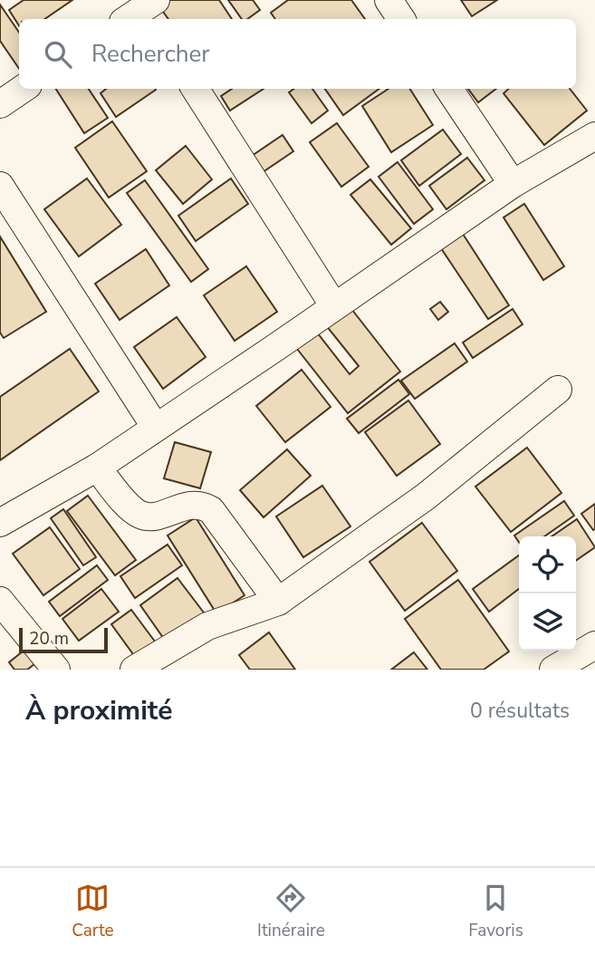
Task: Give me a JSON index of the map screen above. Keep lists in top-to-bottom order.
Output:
{
  "scale_bar": "20 m",
  "page": {
    "search": "Rechercher",
    "scale": "20 m",
    "heading": ["À proximité", "0 résultats"],
    "nav": ["Carte", "Itinéraire", "Favoris"]
  }
}
